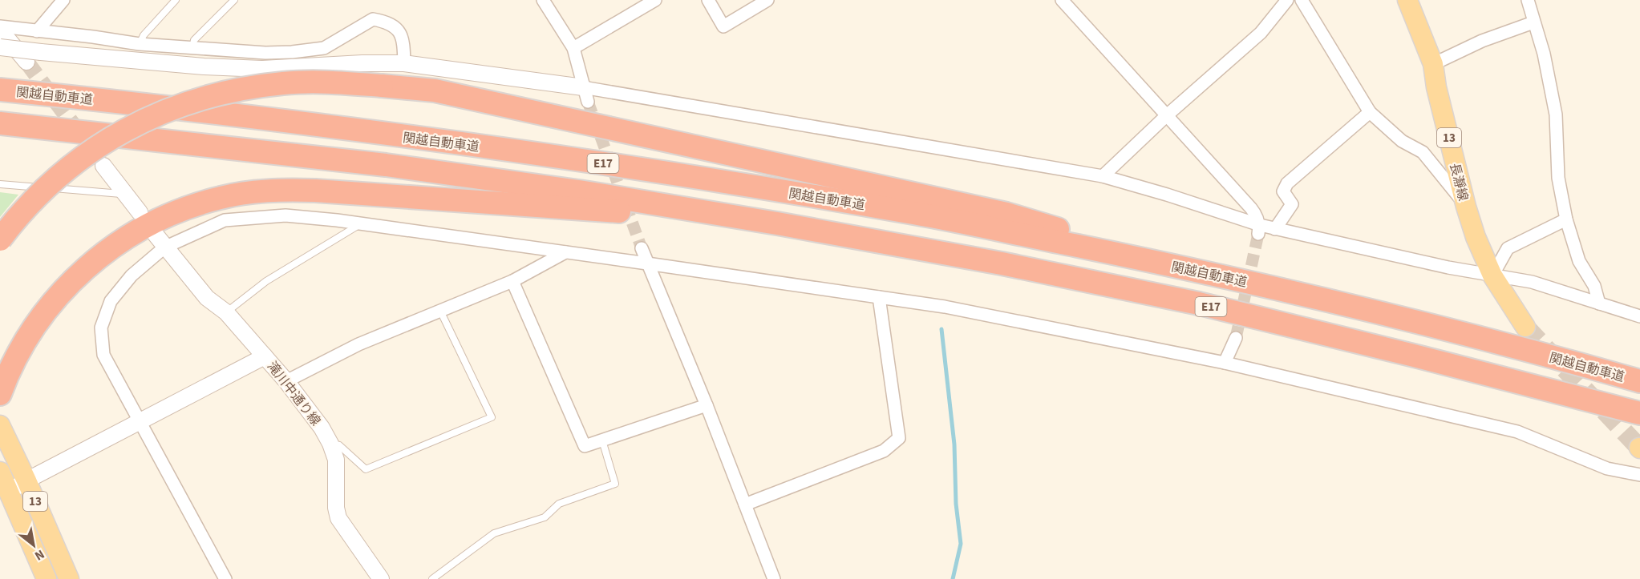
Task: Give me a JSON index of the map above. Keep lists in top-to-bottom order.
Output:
{
  "streets": {
    "highway": ["関越自動車道", "E17"],
    "main road": ["13", "長瀞線"],
    "street": ["滝川中通り線"]
  },
  "north": "bottom right"
}
